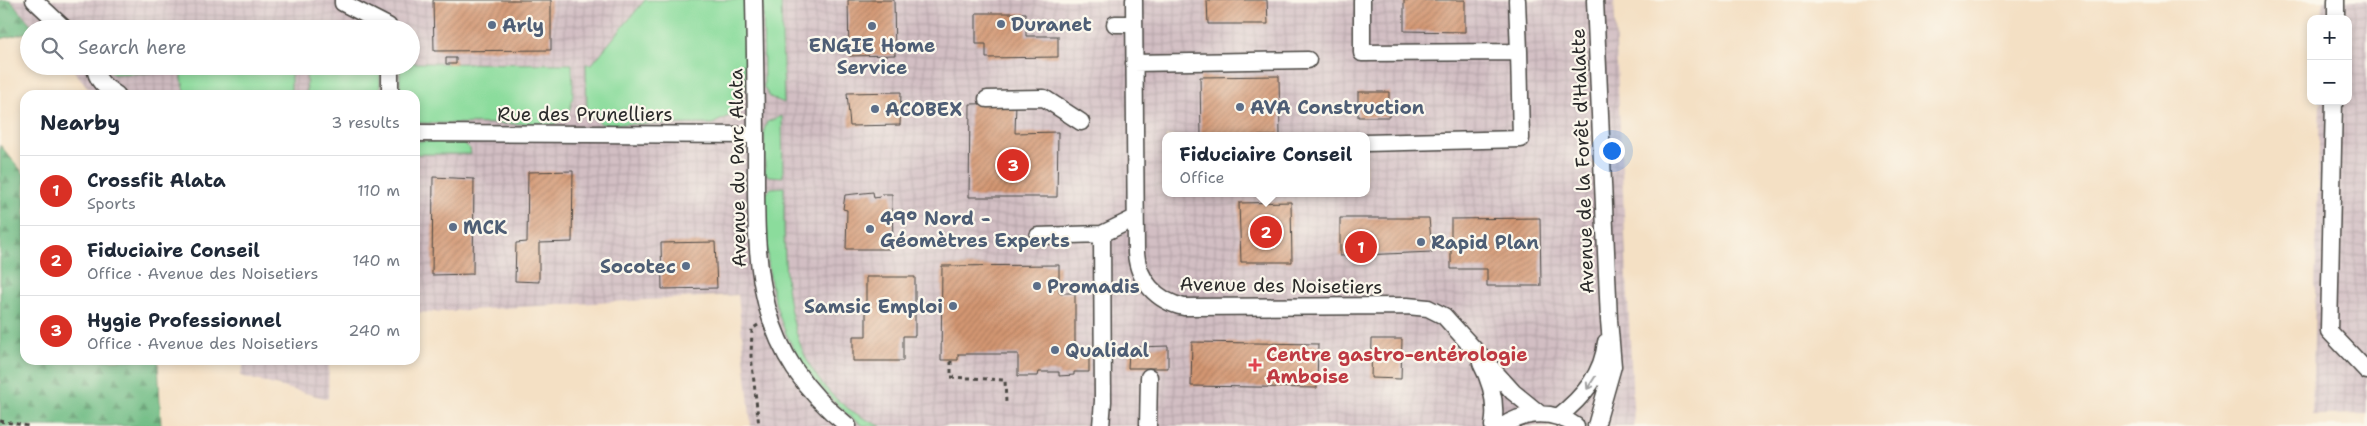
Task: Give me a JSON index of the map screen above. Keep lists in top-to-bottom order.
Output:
{
  "streets": {
    "street": [
      "Rue des Prunelliers",
      "Avenue de la Forêt d'Halatte",
      "Avenue du Parc Alata",
      "Avenue des Noisetiers"
    ]
  },
  "crossings": [
    ["Rue des Prunelliers", "Avenue du Parc Alata"]
  ],
  "places": {
    "other": [
      "Duranet",
      "Arly",
      "ENGIE Home Service",
      "AVA Construction",
      "ACOBEX",
      "MCK",
      "49° Nord - Géomètres Experts",
      "Rapid Plan",
      "Socotec",
      "Promadis",
      "Samsic Emploi",
      "Qualidal"
    ],
    "health": ["Centre gastro-entérologie Amboise"]
  },
  "page": {
    "map_buttons": ["+", "−"],
    "search": "Search here",
    "heading": ["Nearby", "3 results"],
    "popup": ["Fiduciaire Conseil", "Office"],
    "pins": ["3", "2", "1"],
    "list": [
      {
        "mark": "1",
        "name": "Crossfit Alata",
        "note": "Sports",
        "value": "110 m"
      },
      {
        "mark": "2",
        "name": "Fiduciaire Conseil",
        "note": "Office · Avenue des Noisetiers",
        "value": "140 m"
      },
      {
        "mark": "3",
        "name": "Hygie Professionnel",
        "note": "Office · Avenue des Noisetiers",
        "value": "240 m"
      }
    ]
  }
}
